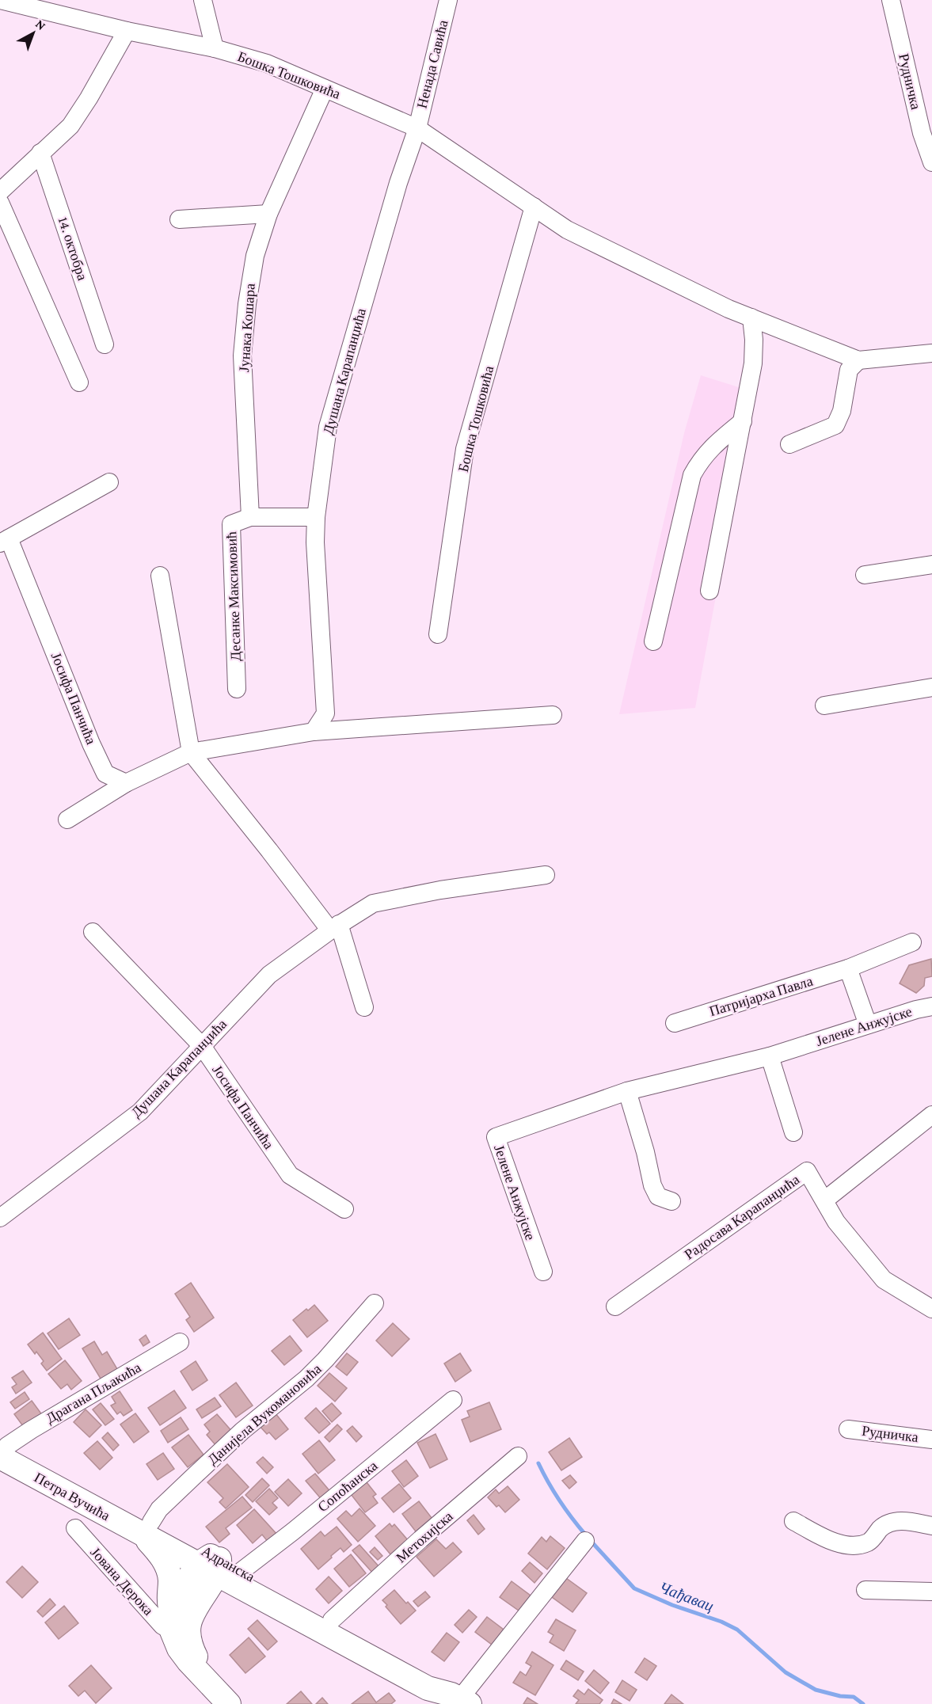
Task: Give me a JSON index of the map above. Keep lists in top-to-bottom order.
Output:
{
  "streets": {
    "main road": ["Адранска", "Јована Дерока"],
    "street": [
      "Ненада Савића",
      "Бошка Тошковића",
      "Рудничка",
      "14. октобра",
      "Јунака Кошара",
      "Душана Карапанџића",
      "Десанке Максимовић",
      "Јосифа Панчића",
      "Патријарха Павла",
      "Јелене Анжујске",
      "Радосава Карапанџића",
      "Драгана Пљакића",
      "Данијела Вукомановића",
      "Сопоћанска",
      "Метохијска"
    ]
  },
  "crossings": [
    ["Ненада Савића", "Бошка Тошковића"],
    ["Ненада Савића", "Душана Карапанџића"],
    ["Бошка Тошковића", "Јунака Кошара"],
    ["Бошка Тошковића", "Душана Карапанџића"],
    ["Јунака Кошара", "Десанке Максимовић"],
    ["Душана Карапанџића", "Јосифа Панчића"],
    ["Драгана Пљакића", "Адранска"],
    ["Данијела Вукомановића", "Адранска"],
    ["Сопоћанска", "Адранска"],
    ["Метохијска", "Адранска"],
    ["Адранска", "Јована Дерока"]
  ],
  "water": ["Чађавац"],
  "north": "top right"
}
